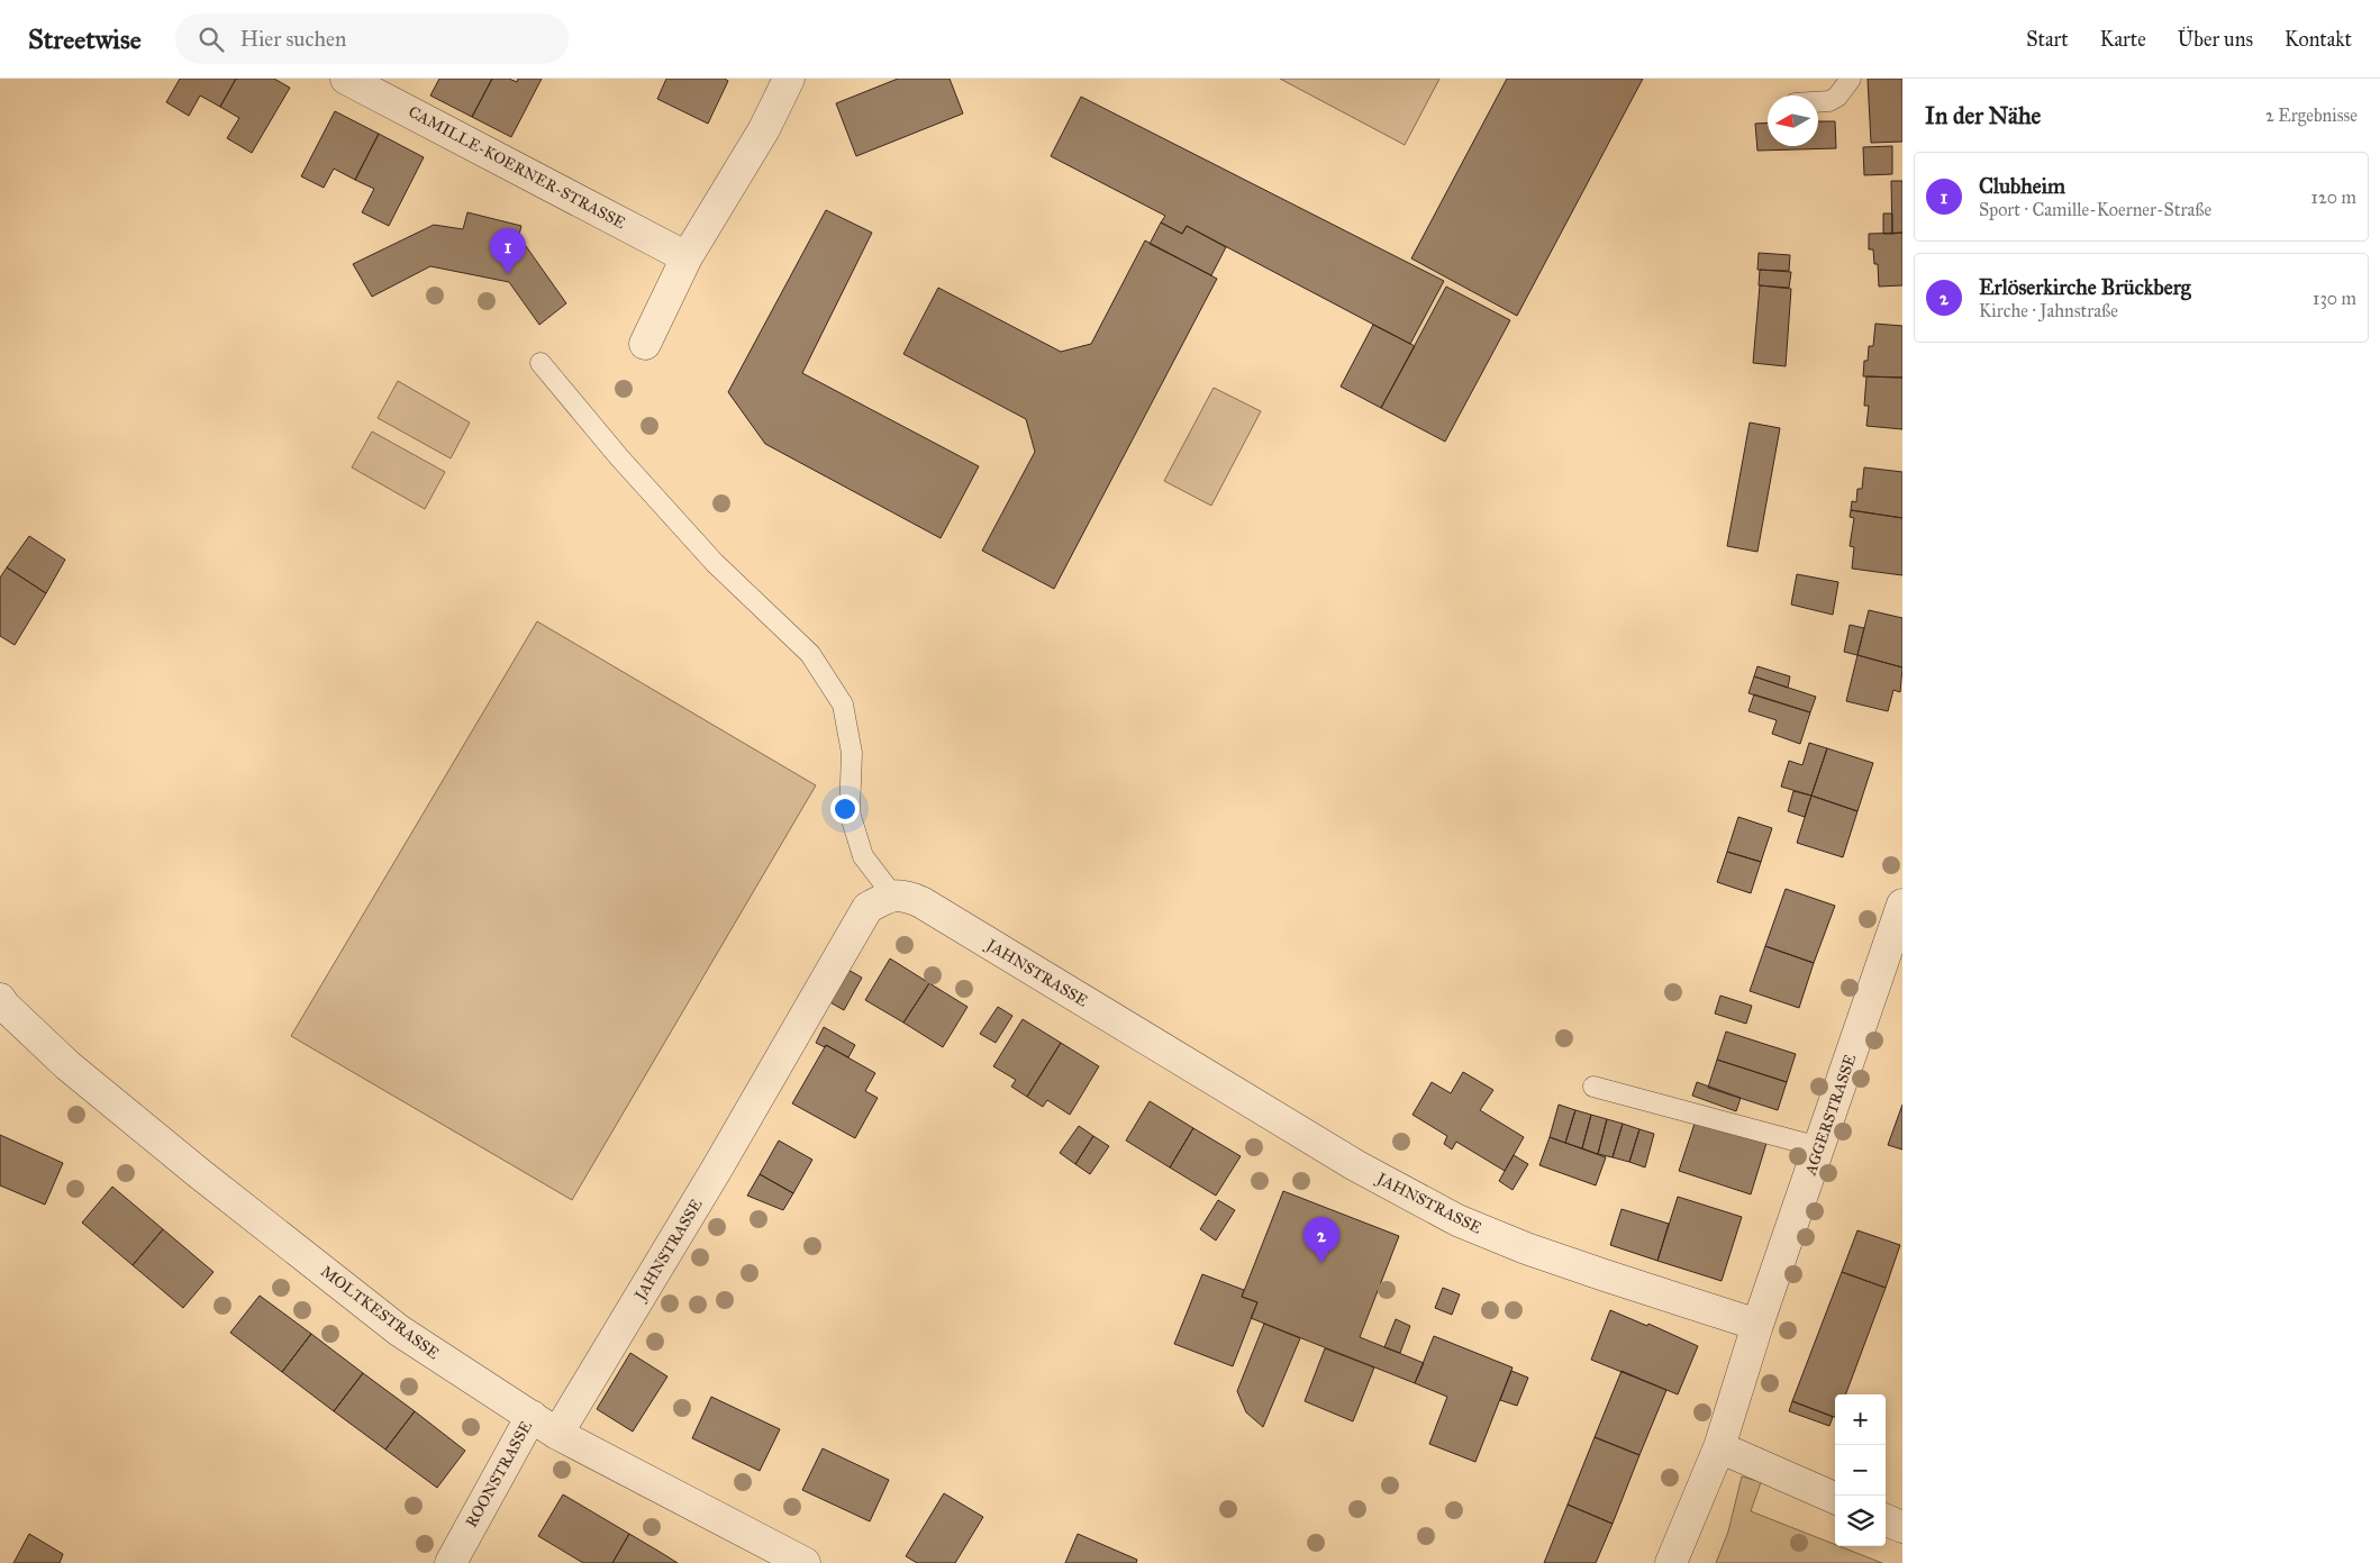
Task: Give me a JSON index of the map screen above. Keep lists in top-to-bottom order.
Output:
{
  "streets": {
    "street": [
      "CAMILLE-KOERNER-STRASSE",
      "JAHNSTRASSE",
      "AGGERSTRASSE",
      "MOLTKESTRASSE",
      "ROONSTRASSE"
    ]
  },
  "crossings": [
    ["JAHNSTRASSE", "AGGERSTRASSE"],
    ["JAHNSTRASSE", "MOLTKESTRASSE"],
    ["MOLTKESTRASSE", "ROONSTRASSE"]
  ],
  "north": "left",
  "page": {
    "header": "Streetwise",
    "search": "Hier suchen",
    "nav": [
      "Start",
      "Karte",
      "Über uns",
      "Kontakt"
    ],
    "heading": ["In der Nähe", "2 Ergebnisse"],
    "list": [
      {
        "mark": "1",
        "name": "Clubheim",
        "note": "Sport · Camille-Koerner-Straße",
        "value": "120 m"
      },
      {
        "mark": "2",
        "name": "Erlöserkirche Brückberg",
        "note": "Kirche · Jahnstraße",
        "value": "130 m"
      }
    ],
    "pins": ["1", "2"],
    "map_buttons": ["+", "−"]
  }
}
